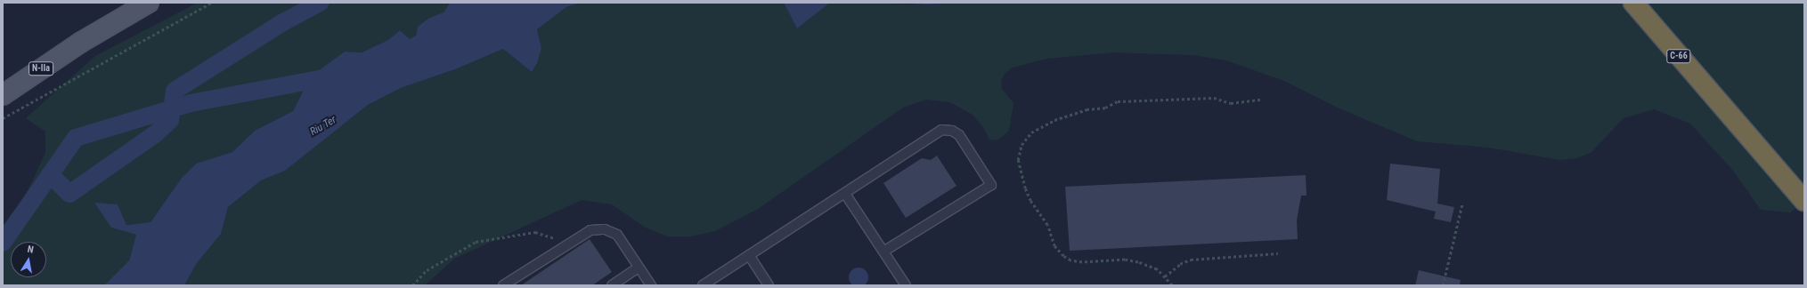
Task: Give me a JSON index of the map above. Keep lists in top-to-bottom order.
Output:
{
  "streets": {
    "highway": ["C-66"],
    "main road": ["N-IIa"]
  },
  "water": ["Riu Ter"],
  "north": "top"
}
